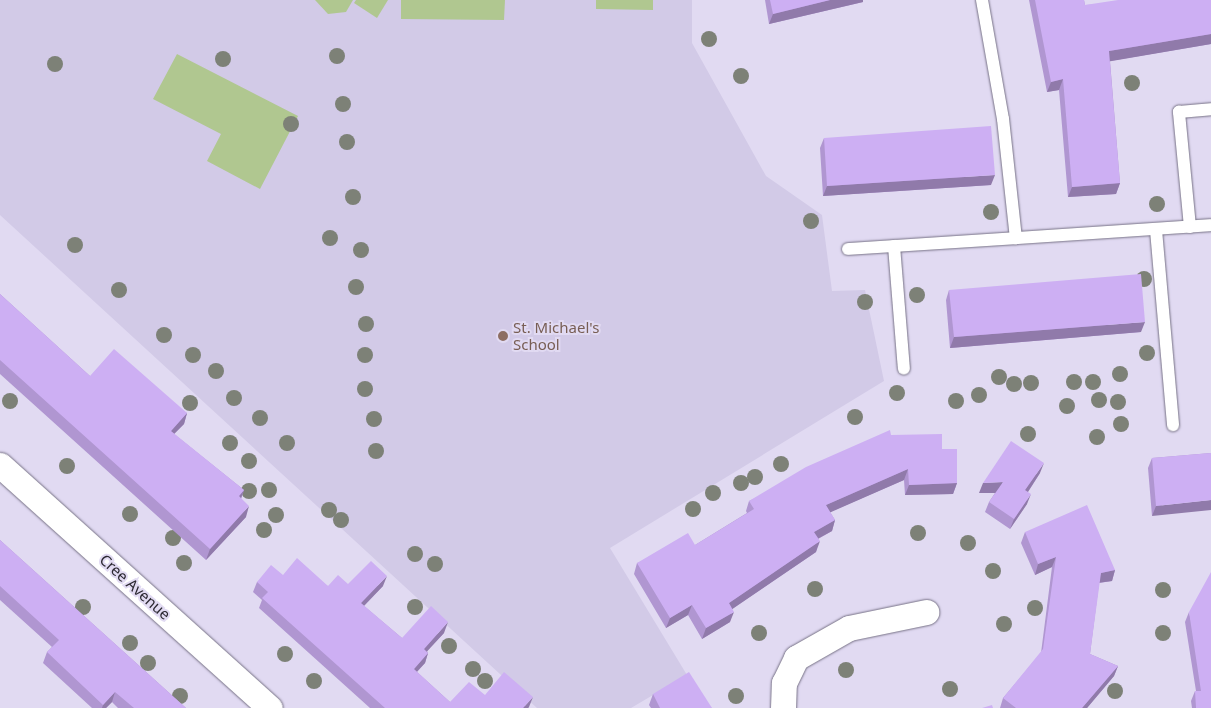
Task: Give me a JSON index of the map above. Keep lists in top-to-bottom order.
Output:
{
  "streets": {
    "street": ["Cree Avenue"]
  },
  "places": ["St. Michael's School"]
}
